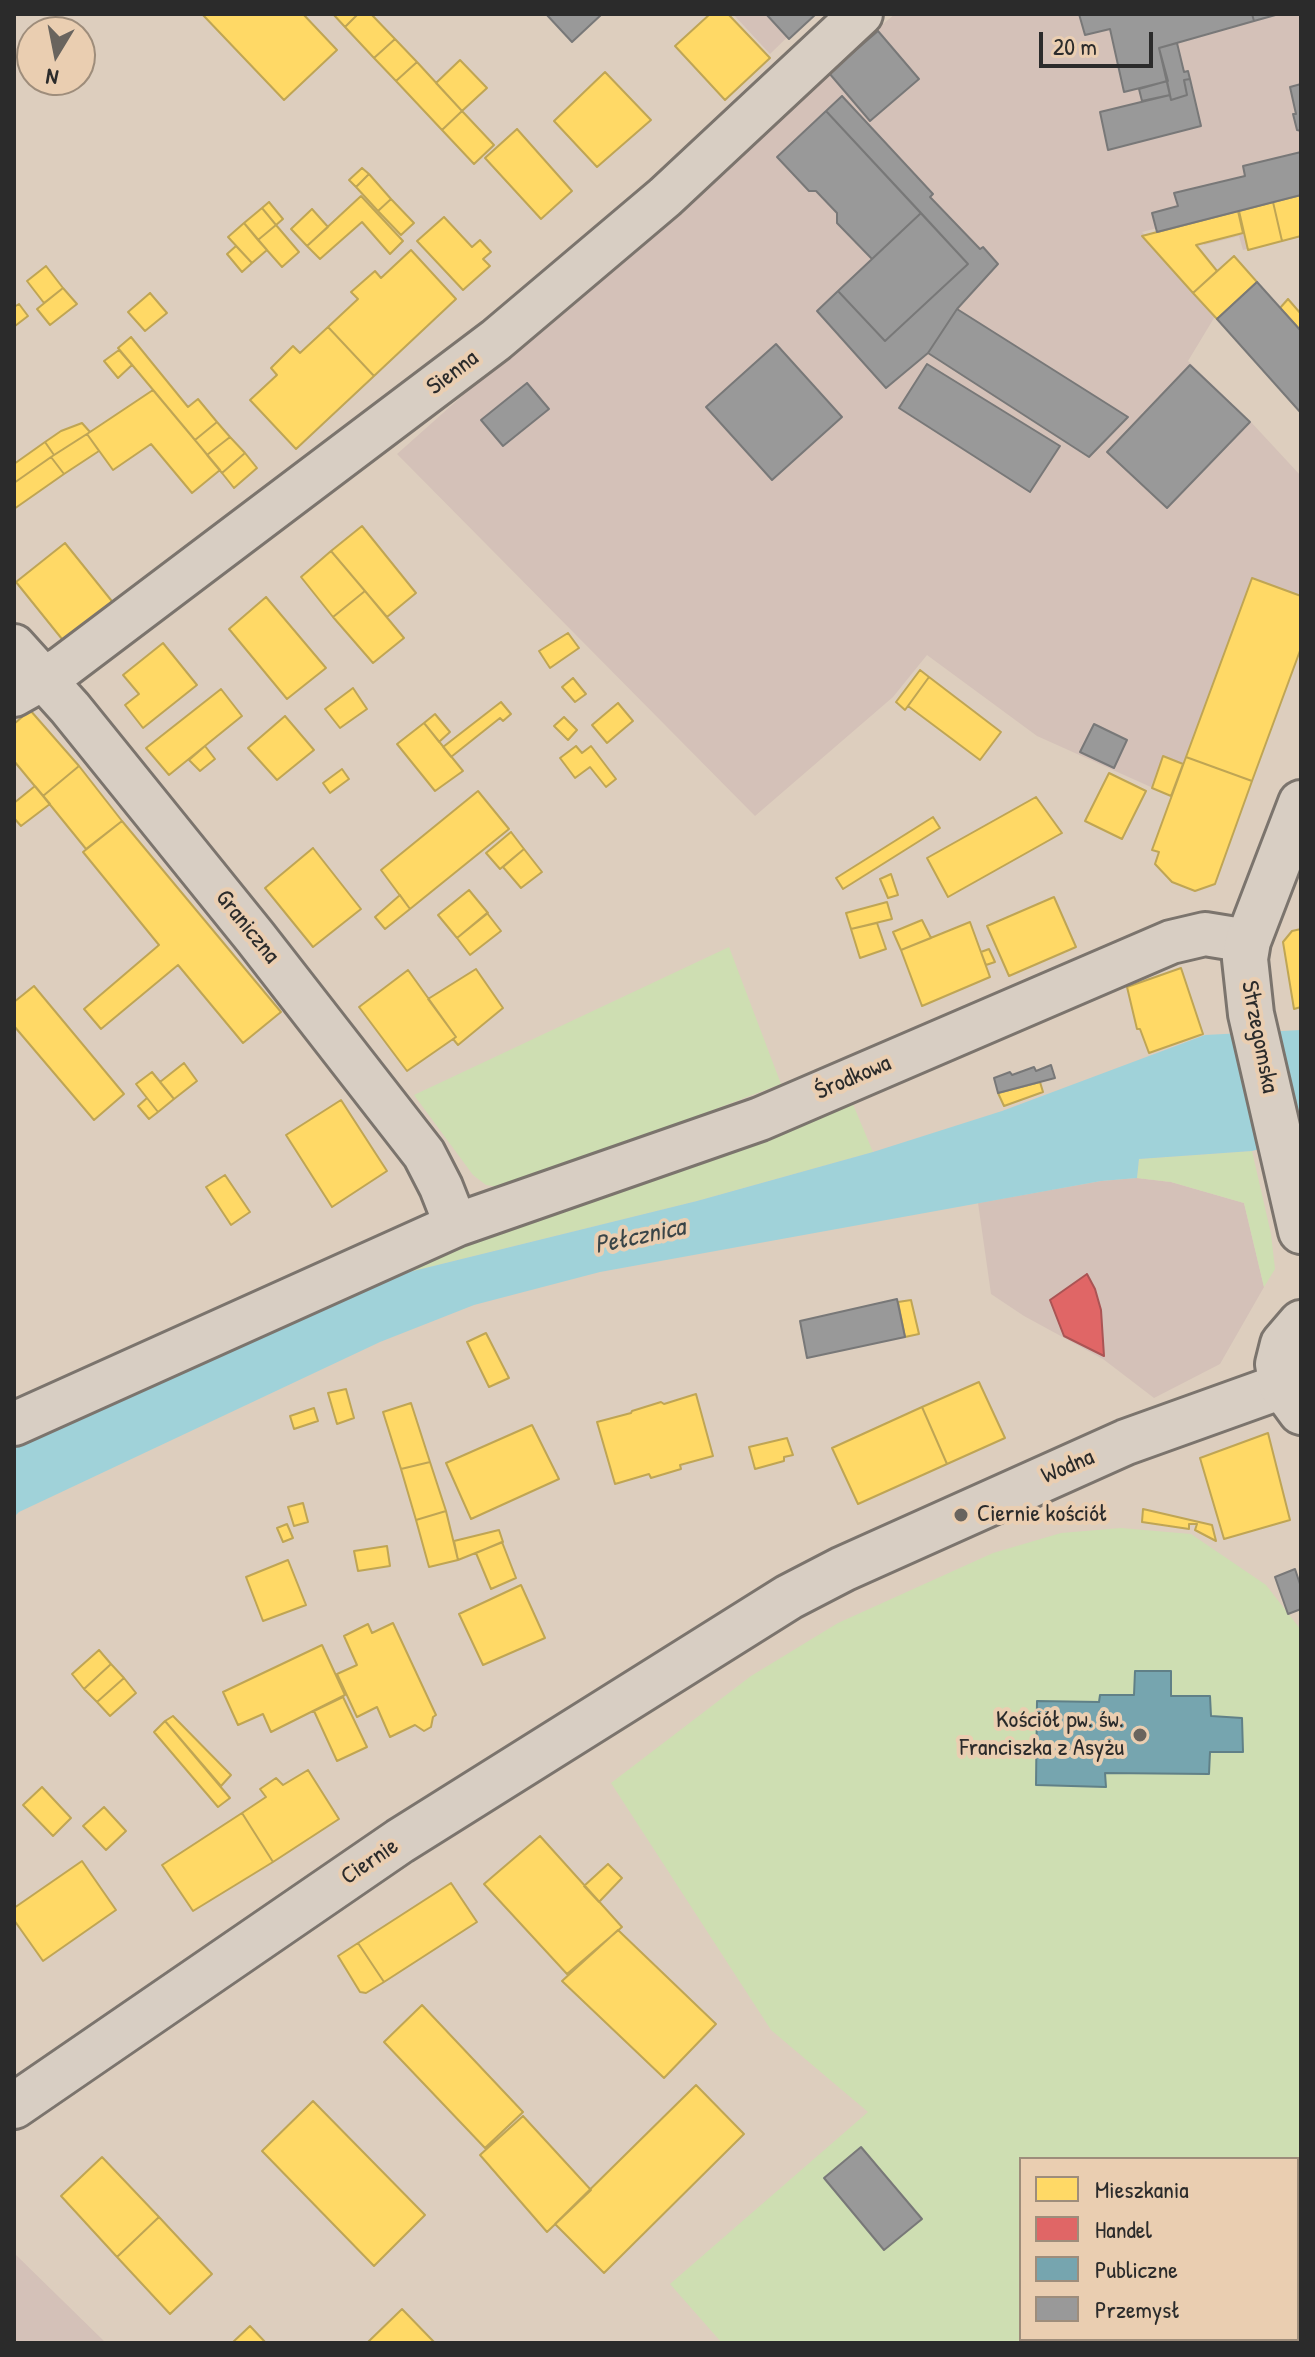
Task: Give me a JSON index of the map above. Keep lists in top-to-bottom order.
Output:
{
  "streets": {
    "street": [
      "Sienna",
      "Graniczna",
      "Strzegomska",
      "Środkowa",
      "Wodna",
      "Ciernie"
    ]
  },
  "crossings": [
    ["Sienna", "Graniczna"],
    ["Graniczna", "Środkowa"],
    ["Strzegomska", "Środkowa"],
    ["Wodna", "Ciernie"]
  ],
  "water": ["Pełcznica"],
  "places": ["Ciernie kościół", "Kościół pw. św. Franciszka z Asyżu"],
  "legend": [
    "Mieszkania",
    "Handel",
    "Publiczne",
    "Przemysł"
  ],
  "scale_bar": "20 m",
  "north": "bottom"
}
